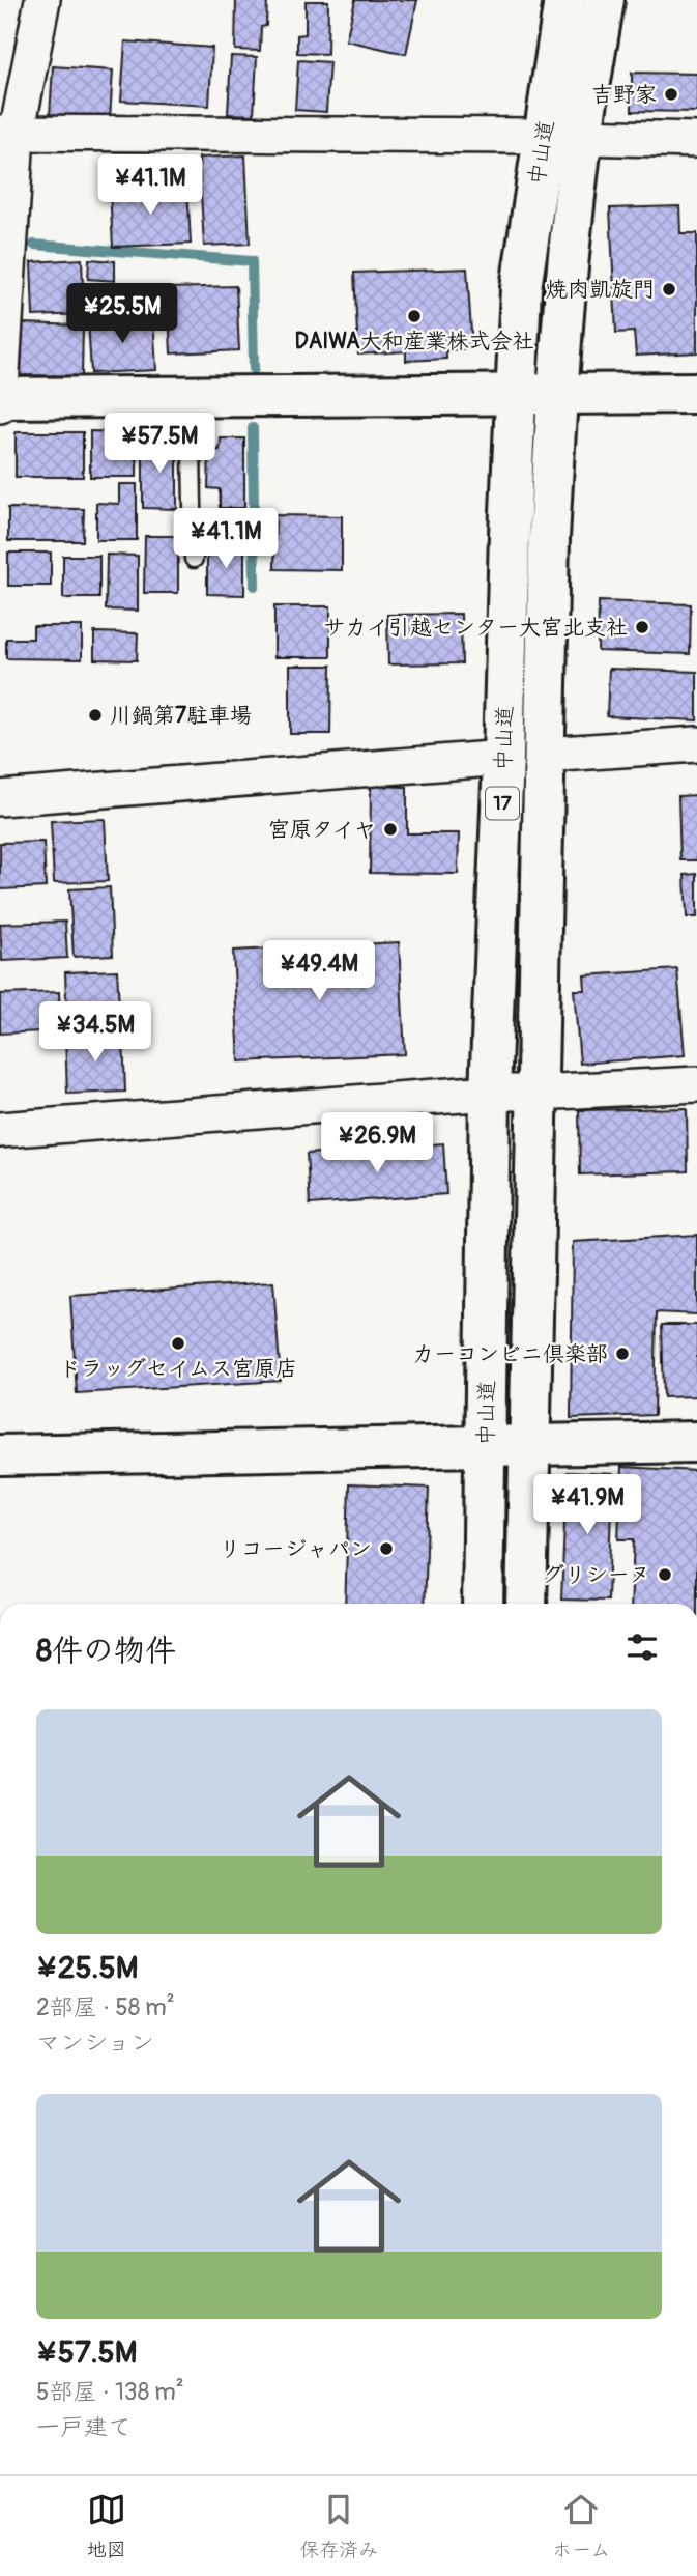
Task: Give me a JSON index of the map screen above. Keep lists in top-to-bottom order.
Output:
{
  "streets": {
    "main road": ["中山道", "17"]
  },
  "places": [
    "吉野家",
    "焼肉凱旋門",
    "DAIWA大和産業株式会社",
    "サカイ引越センター大宮北支社",
    "川鍋第7駐車場",
    "宮原タイヤ",
    "ドラッグセイムス宮原店",
    "カーコンビニ倶楽部",
    "リコージャパン",
    "グリシーヌ"
  ],
  "page": {
    "price": [
      "¥41.1M",
      "¥25.5M",
      "¥57.5M",
      "¥41.1M",
      "¥49.4M",
      "¥34.5M",
      "¥26.9M",
      "¥41.9M"
    ],
    "heading": "8件の物件",
    "list": [
      {
        "name": "¥25.5M",
        "note": "2部屋 · 58 m² · マンション"
      },
      {
        "name": "¥57.5M",
        "note": "5部屋 · 138 m² · 一戸建て"
      }
    ],
    "tabs": ["地図", "保存済み", "ホーム"]
  }
}
